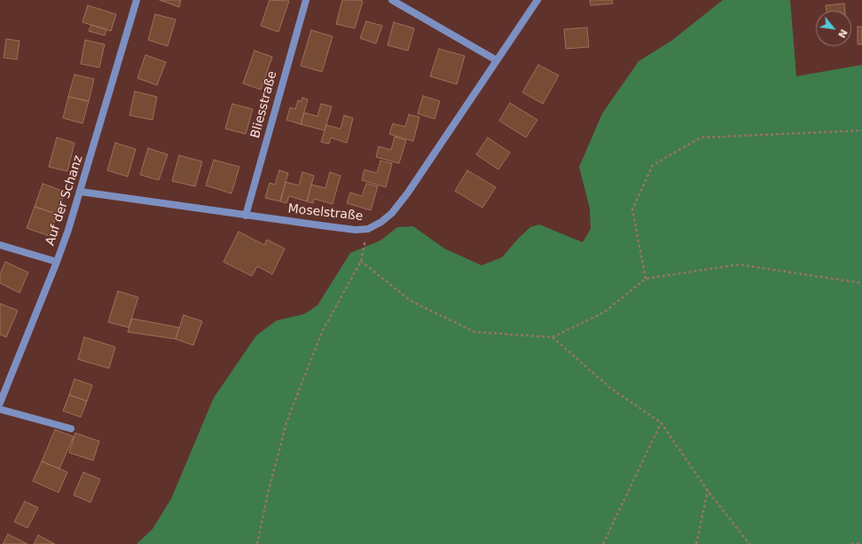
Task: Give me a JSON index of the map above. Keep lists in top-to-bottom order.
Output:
{
  "streets": {
    "street": ["Bliesstraße", "Auf der Schanz", "Moselstraße"]
  },
  "crossings": [
    ["Bliesstraße", "Moselstraße"],
    ["Auf der Schanz", "Moselstraße"]
  ],
  "north": "bottom right"
}
